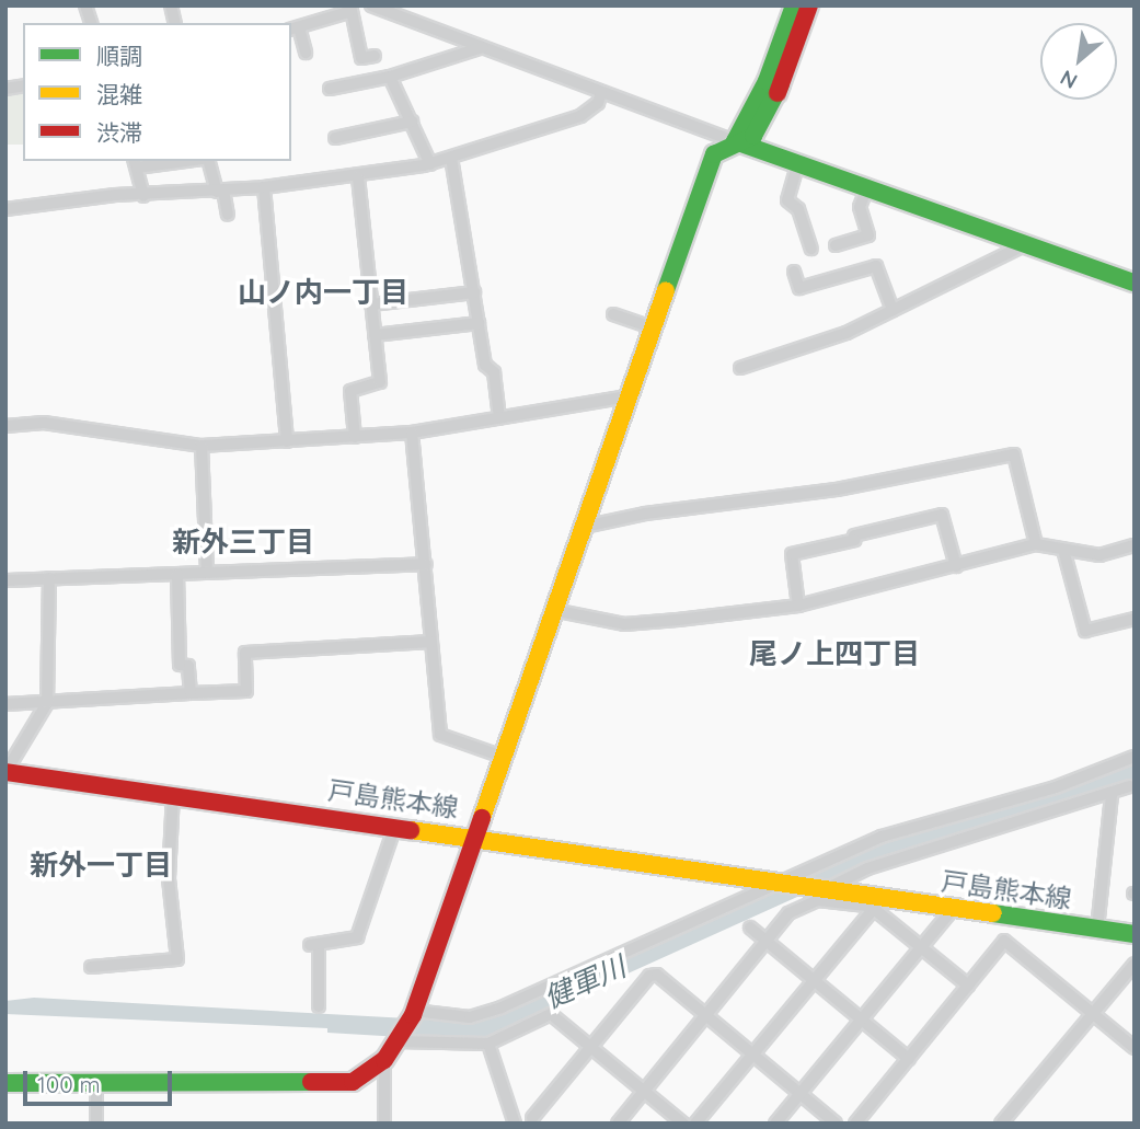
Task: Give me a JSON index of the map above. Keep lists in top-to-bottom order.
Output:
{
  "streets": {
    "street": ["戸島熊本線"]
  },
  "districts": [
    "山ノ内一丁目",
    "新外三丁目",
    "尾ノ上四丁目",
    "新外一丁目"
  ],
  "water": ["健軍川"],
  "legend": ["順調", "混雑", "渋滞"],
  "scale_bar": "100 m",
  "north": "bottom left"
}
